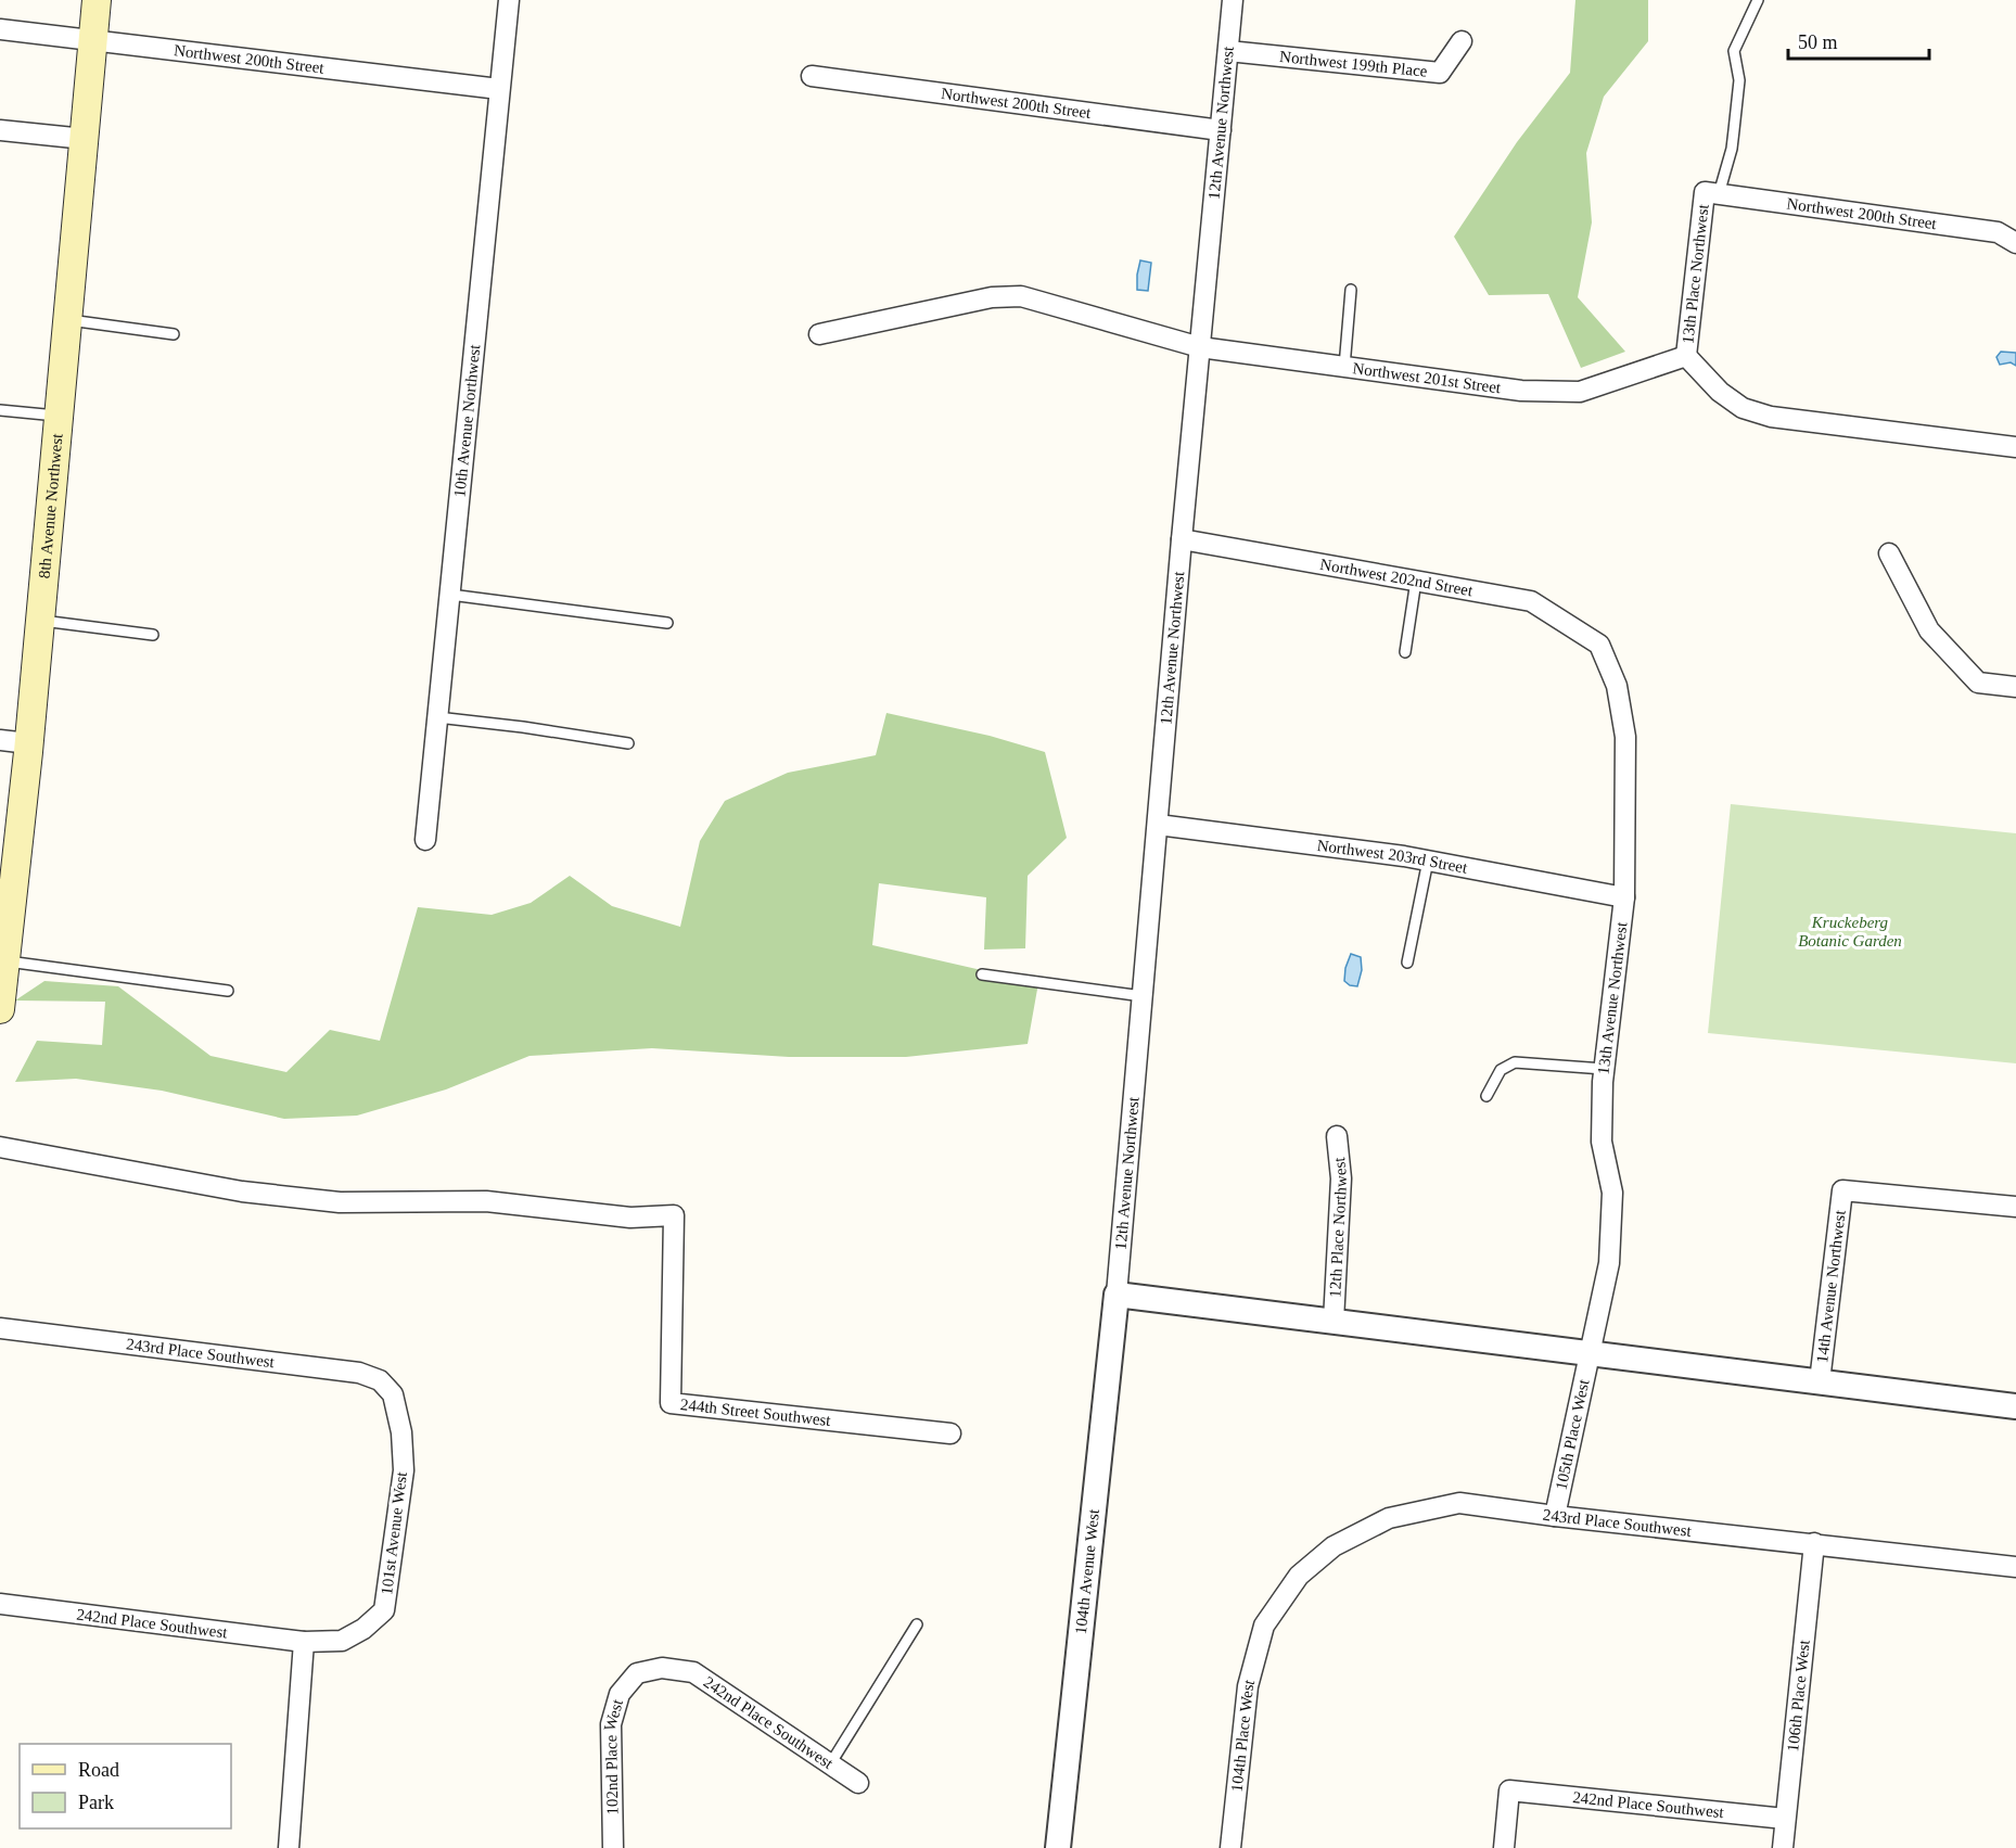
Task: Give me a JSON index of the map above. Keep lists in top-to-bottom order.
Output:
{
  "streets": {
    "main road": ["8th Avenue Northwest"],
    "street": [
      "Northwest 200th Street",
      "Northwest 199th Place",
      "12th Avenue Northwest",
      "13th Place Northwest",
      "Northwest 201st Street",
      "10th Avenue Northwest",
      "Northwest 202nd Street",
      "Northwest 203rd Street",
      "13th Avenue Northwest",
      "12th Place Northwest",
      "14th Avenue Northwest",
      "243rd Place Southwest",
      "244th Street Southwest",
      "105th Place West",
      "101st Avenue West",
      "104th Avenue West",
      "242nd Place Southwest",
      "106th Place West",
      "104th Place West",
      "102nd Place West"
    ]
  },
  "crossings": [
    ["Northwest 200th Street", "12th Avenue Northwest"],
    ["Northwest 200th Street", "13th Place Northwest"],
    ["Northwest 200th Street", "10th Avenue Northwest"],
    ["Northwest 200th Street", "8th Avenue Northwest"],
    ["Northwest 199th Place", "12th Avenue Northwest"],
    ["12th Avenue Northwest", "Northwest 201st Street"],
    ["12th Avenue Northwest", "Northwest 202nd Street"],
    ["12th Avenue Northwest", "Northwest 203rd Street"],
    ["12th Avenue Northwest", "104th Avenue West"],
    ["13th Place Northwest", "Northwest 201st Street"],
    ["Northwest 202nd Street", "13th Avenue Northwest"],
    ["Northwest 203rd Street", "13th Avenue Northwest"],
    ["13th Avenue Northwest", "105th Place West"],
    ["243rd Place Southwest", "105th Place West"],
    ["243rd Place Southwest", "101st Avenue West"],
    ["243rd Place Southwest", "106th Place West"],
    ["243rd Place Southwest", "104th Place West"],
    ["101st Avenue West", "242nd Place Southwest"],
    ["242nd Place Southwest", "106th Place West"],
    ["242nd Place Southwest", "102nd Place West"]
  ],
  "parks": ["Kruckeberg Botanic Garden"],
  "legend": ["Road", "Park"],
  "scale_bar": "50 m"
}
